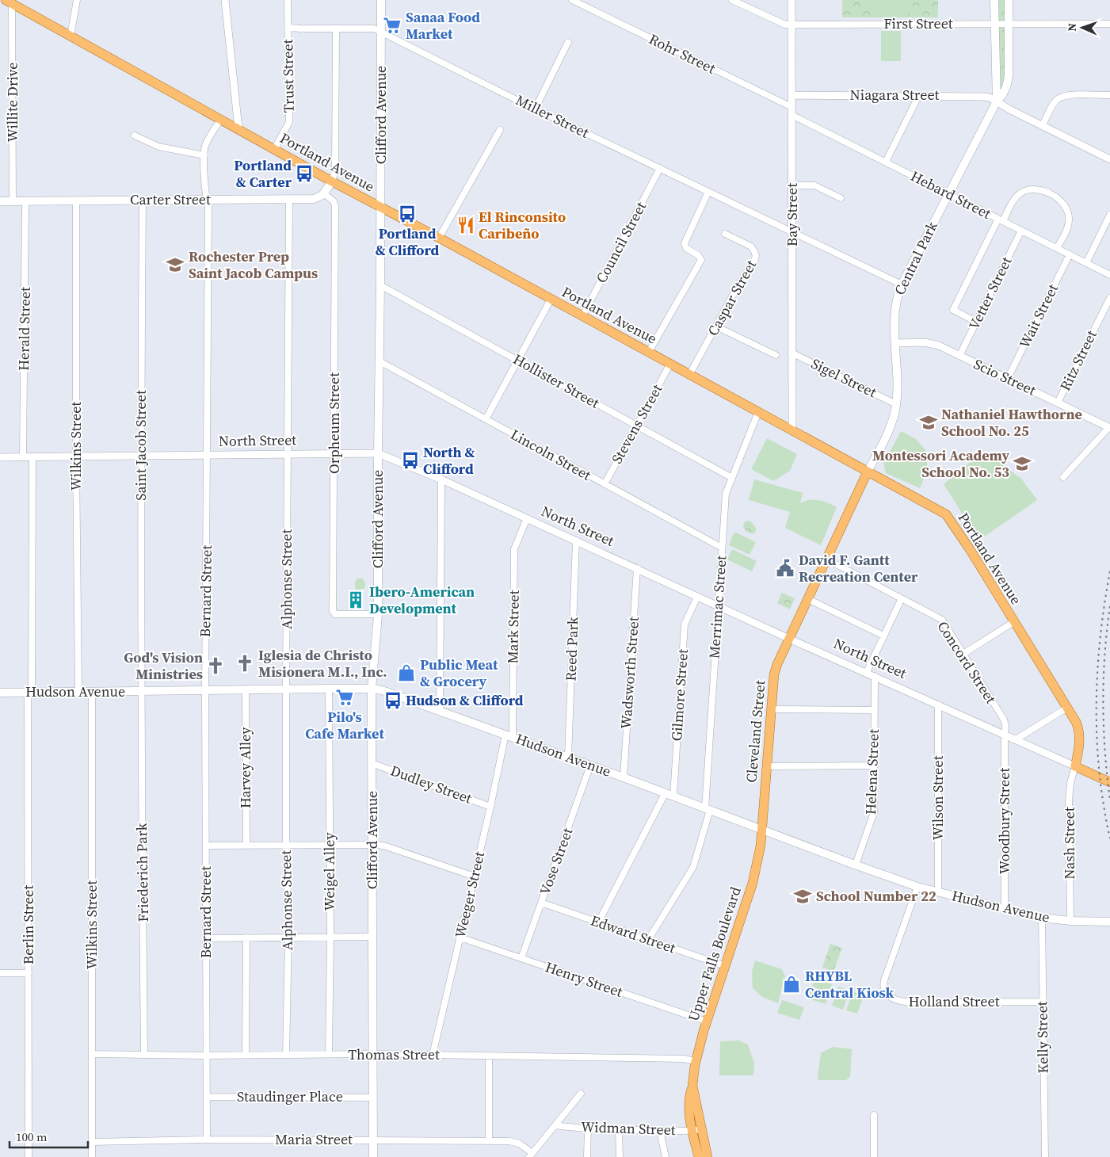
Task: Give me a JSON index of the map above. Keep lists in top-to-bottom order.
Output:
{
  "streets": {
    "main road": [
      "Clifford Avenue",
      "Portland Avenue",
      "Carter Street",
      "Central Park",
      "North Street",
      "Hudson Avenue",
      "Cleveland Street",
      "Upper Falls Boulevard"
    ],
    "street": [
      "First Street",
      "Rohr Street",
      "Trust Street",
      "Niagara Street",
      "Willite Drive",
      "Miller Street",
      "Hebard Street",
      "Bay Street",
      "Council Street",
      "Vetter Street",
      "Caspar Street",
      "Wait Street",
      "Herald Street",
      "Ritz Street",
      "Scio Street",
      "Sigel Street",
      "Hollister Street",
      "Orpheum Street",
      "Stevens Street",
      "Saint Jacob Street",
      "Wilkins Street",
      "Lincoln Street",
      "Alphonse Street",
      "Bernard Street",
      "Merrimac Street",
      "Mark Street",
      "Reed Park",
      "Concord Street",
      "Wadsworth Street",
      "Gilmore Street",
      "Harvey Alley",
      "Helena Street",
      "Dudley Street",
      "Wilson Street",
      "Woodbury Street",
      "Nash Street",
      "Vose Street",
      "Weigel Alley",
      "Friederich Park",
      "Weeger Street",
      "Berlin Street",
      "Edward Street",
      "Henry Street",
      "Holland Street",
      "Kelly Street",
      "Thomas Street",
      "Staudinger Place",
      "Widman Street",
      "Maria Street"
    ]
  },
  "crossings": [
    ["First Street", "Bay Street"],
    ["First Street", "Central Park"],
    ["Rohr Street", "Bay Street"],
    ["Trust Street", "Miller Street"],
    ["Trust Street", "Portland Avenue"],
    ["Niagara Street", "Bay Street"],
    ["Niagara Street", "Central Park"],
    ["Willite Drive", "Portland Avenue"],
    ["Willite Drive", "Carter Street"],
    ["Clifford Avenue", "Miller Street"],
    ["Clifford Avenue", "Portland Avenue"],
    ["Clifford Avenue", "Hollister Street"],
    ["Clifford Avenue", "Orpheum Street"],
    ["Clifford Avenue", "North Street"],
    ["Clifford Avenue", "Lincoln Street"],
    ["Clifford Avenue", "Hudson Avenue"],
    ["Clifford Avenue", "Dudley Street"],
    ["Clifford Avenue", "Thomas Street"],
    ["Clifford Avenue", "Staudinger Place"],
    ["Clifford Avenue", "Maria Street"],
    ["Miller Street", "Bay Street"],
    ["Miller Street", "Council Street"],
    ["Miller Street", "Central Park"],
    ["Portland Avenue", "Bay Street"],
    ["Portland Avenue", "Council Street"],
    ["Portland Avenue", "Central Park"],
    ["Portland Avenue", "Caspar Street"],
    ["Portland Avenue", "Stevens Street"],
    ["Portland Avenue", "North Street"],
    ["Portland Avenue", "Bernard Street"],
    ["Portland Avenue", "Merrimac Street"],
    ["Portland Avenue", "Cleveland Street"],
    ["Portland Avenue", "Nash Street"],
    ["Hebard Street", "Bay Street"],
    ["Hebard Street", "Central Park"],
    ["Hebard Street", "Vetter Street"],
    ["Hebard Street", "Wait Street"],
    ["Carter Street", "Herald Street"],
    ["Carter Street", "Orpheum Street"],
    ["Carter Street", "Saint Jacob Street"],
    ["Carter Street", "Wilkins Street"],
    ["Carter Street", "Alphonse Street"],
    ["Carter Street", "Bernard Street"],
    ["Bay Street", "Sigel Street"],
    ["Central Park", "Scio Street"],
    ["Central Park", "Sigel Street"],
    ["Central Park", "Cleveland Street"],
    ["Vetter Street", "Scio Street"],
    ["Wait Street", "Scio Street"],
    ["Herald Street", "North Street"],
    ["Ritz Street", "Scio Street"],
    ["Hollister Street", "Stevens Street"],
    ["Hollister Street", "Merrimac Street"],
    ["Orpheum Street", "North Street"],
    ["Stevens Street", "Lincoln Street"],
    ["North Street", "Saint Jacob Street"],
    ["North Street", "Wilkins Street"],
    ["North Street", "Alphonse Street"],
    ["North Street", "Bernard Street"],
    ["North Street", "Merrimac Street"],
    ["North Street", "Mark Street"],
    ["North Street", "Reed Park"],
    ["North Street", "Concord Street"],
    ["North Street", "Wadsworth Street"],
    ["North Street", "Gilmore Street"],
    ["North Street", "Cleveland Street"],
    ["North Street", "Helena Street"],
    ["North Street", "Wilson Street"],
    ["North Street", "Woodbury Street"],
    ["North Street", "Nash Street"],
    ["Saint Jacob Street", "Hudson Avenue"],
    ["Saint Jacob Street", "Friederich Park"],
    ["Wilkins Street", "Hudson Avenue"],
    ["Wilkins Street", "Thomas Street"],
    ["Wilkins Street", "Maria Street"],
    ["Lincoln Street", "Merrimac Street"],
    ["Alphonse Street", "Hudson Avenue"],
    ["Alphonse Street", "Thomas Street"],
    ["Bernard Street", "Hudson Avenue"],
    ["Bernard Street", "Thomas Street"],
    ["Bernard Street", "Staudinger Place"],
    ["Bernard Street", "Maria Street"],
    ["Merrimac Street", "Hudson Avenue"],
    ["Merrimac Street", "Edward Street"],
    ["Mark Street", "Hudson Avenue"],
    ["Mark Street", "Weeger Street"],
    ["Reed Park", "Hudson Avenue"],
    ["Concord Street", "Cleveland Street"],
    ["Concord Street", "Woodbury Street"],
    ["Wadsworth Street", "Hudson Avenue"],
    ["Hudson Avenue", "Gilmore Street"],
    ["Hudson Avenue", "Cleveland Street"],
    ["Hudson Avenue", "Harvey Alley"],
    ["Hudson Avenue", "Helena Street"],
    ["Hudson Avenue", "Wilson Street"],
    ["Hudson Avenue", "Woodbury Street"],
    ["Hudson Avenue", "Nash Street"],
    ["Hudson Avenue", "Vose Street"],
    ["Hudson Avenue", "Weigel Alley"],
    ["Hudson Avenue", "Friederich Park"],
    ["Hudson Avenue", "Weeger Street"],
    ["Hudson Avenue", "Berlin Street"],
    ["Hudson Avenue", "Upper Falls Boulevard"],
    ["Hudson Avenue", "Holland Street"],
    ["Hudson Avenue", "Kelly Street"],
    ["Cleveland Street", "Upper Falls Boulevard"],
    ["Dudley Street", "Weeger Street"],
    ["Vose Street", "Edward Street"],
    ["Vose Street", "Henry Street"],
    ["Weigel Alley", "Thomas Street"],
    ["Friederich Park", "Thomas Street"],
    ["Weeger Street", "Henry Street"],
    ["Weeger Street", "Thomas Street"],
    ["Edward Street", "Upper Falls Boulevard"],
    ["Upper Falls Boulevard", "Henry Street"],
    ["Upper Falls Boulevard", "Thomas Street"],
    ["Upper Falls Boulevard", "Widman Street"],
    ["Holland Street", "Kelly Street"]
  ],
  "places": {
    "supermarket": ["Sanaa Food Market", "Pilo's Cafe Market"],
    "bus stop": [
      "Portland & Carter",
      "Portland & Clifford",
      "North & Clifford",
      "Hudson & Clifford"
    ],
    "restaurant": ["El Rinconsito Caribeño"],
    "school or university": [
      "Rochester Prep Saint Jacob Campus",
      "Nathaniel Hawthorne School No. 25",
      "Montessori Academy School No. 53",
      "School Number 22"
    ],
    "public building": ["David F. Gantt Recreation Center"],
    "building": ["Ibero-American Development"],
    "church": ["Iglesia de Christo Misionera M.I., Inc.", "God's Vision Ministries"],
    "shop": ["Public Meat & Grocery", "RHYBL Central Kiosk"]
  },
  "scale_bar": "100 m",
  "north": "left"
}
